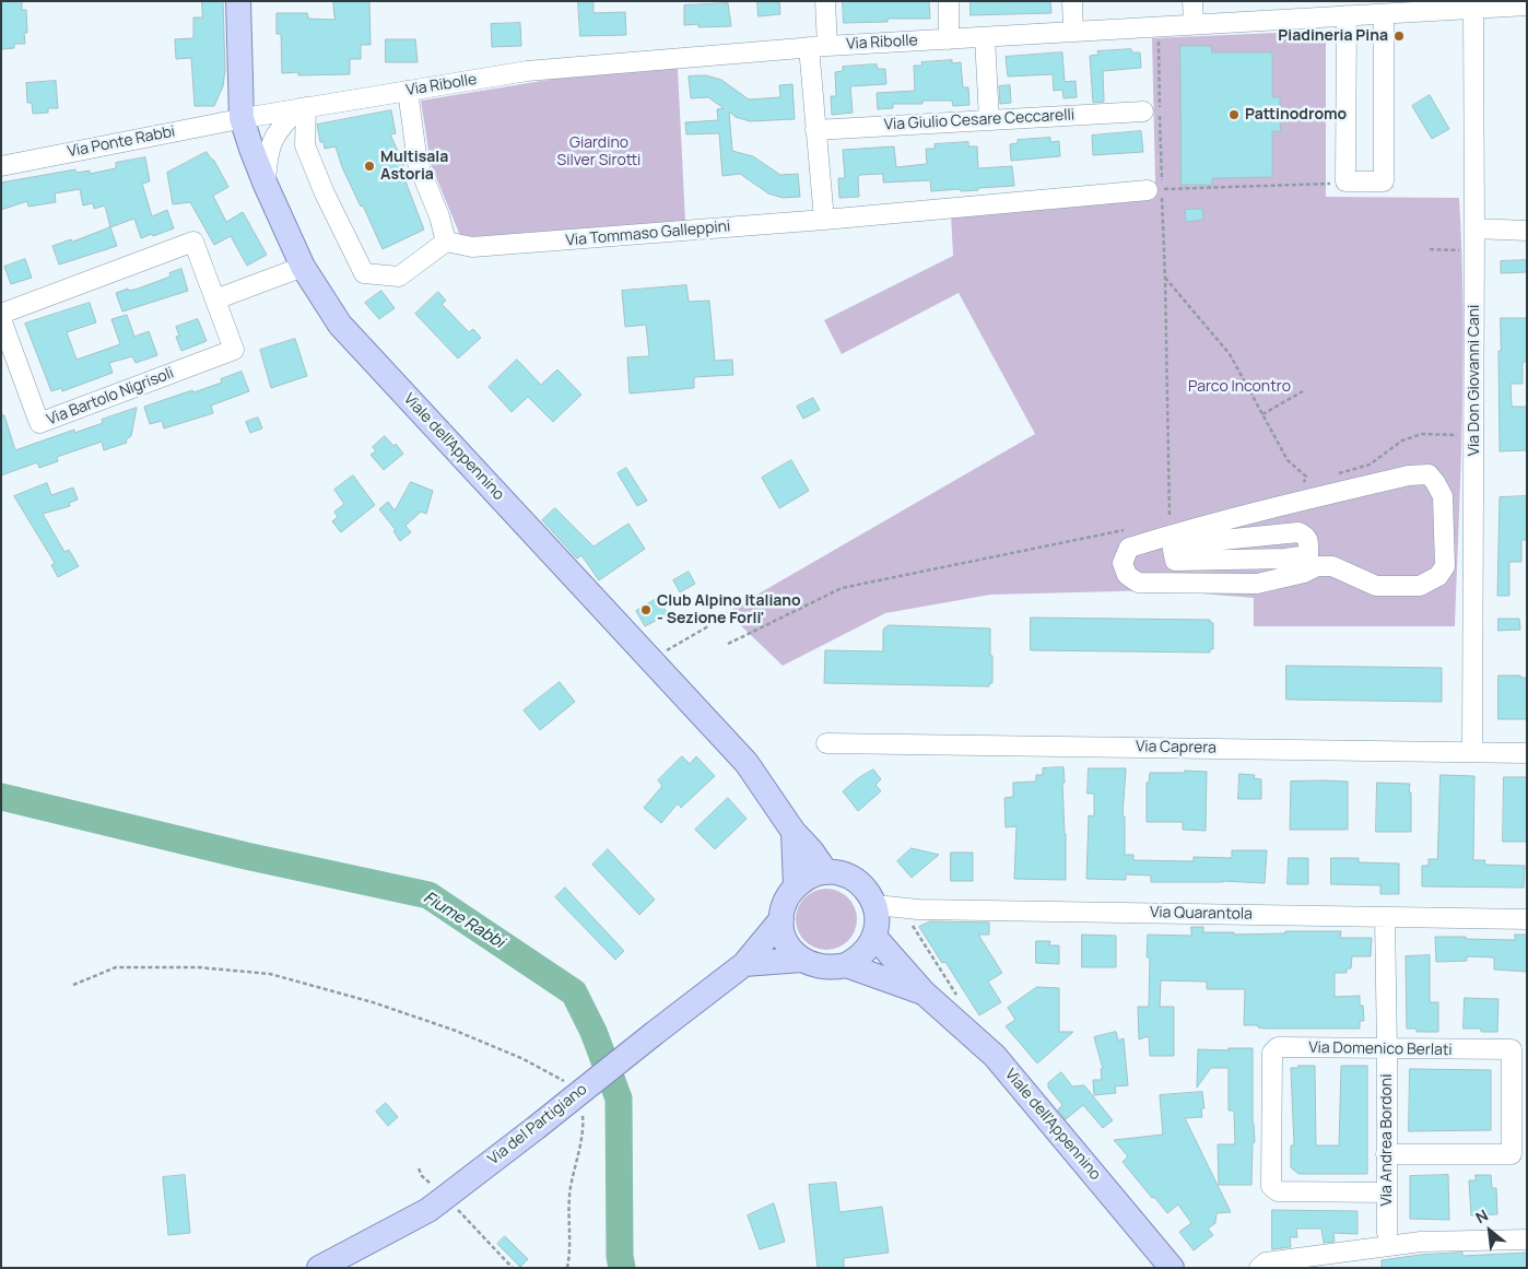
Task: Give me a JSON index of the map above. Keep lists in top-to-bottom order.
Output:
{
  "streets": {
    "main road": ["Viale dell'Appennino", "Via del Partigiano"],
    "street": [
      "Via Ribolle",
      "Via Giulio Cesare Ceccarelli",
      "Via Ponte Rabbi",
      "Via Tommaso Galleppini",
      "Via Don Giovanni Cani",
      "Via Bartolo Nigrisoli",
      "Via Caprera",
      "Via Quarantola",
      "Via Domenico Berlati",
      "Via Andrea Bordoni"
    ]
  },
  "crossings": [
    ["Via Ribolle", "Via Ponte Rabbi"],
    ["Via Ribolle", "Via Don Giovanni Cani"],
    ["Via Ribolle", "Viale dell'Appennino"],
    ["Via Ponte Rabbi", "Viale dell'Appennino"],
    ["Via Don Giovanni Cani", "Via Caprera"],
    ["Viale dell'Appennino", "Via Quarantola"],
    ["Viale dell'Appennino", "Via del Partigiano"],
    ["Via Quarantola", "Via del Partigiano"],
    ["Via Quarantola", "Via Andrea Bordoni"],
    ["Via Domenico Berlati", "Via Andrea Bordoni"]
  ],
  "water": ["Fiume Rabbi"],
  "parks": ["Giardino Silver Sirotti", "Parco Incontro"],
  "places": [
    "Piadineria Pina",
    "Pattinodromo",
    "Multisala Astoria",
    "Club Alpino Italiano - Sezione Forli'"
  ],
  "north": "top left"
}
